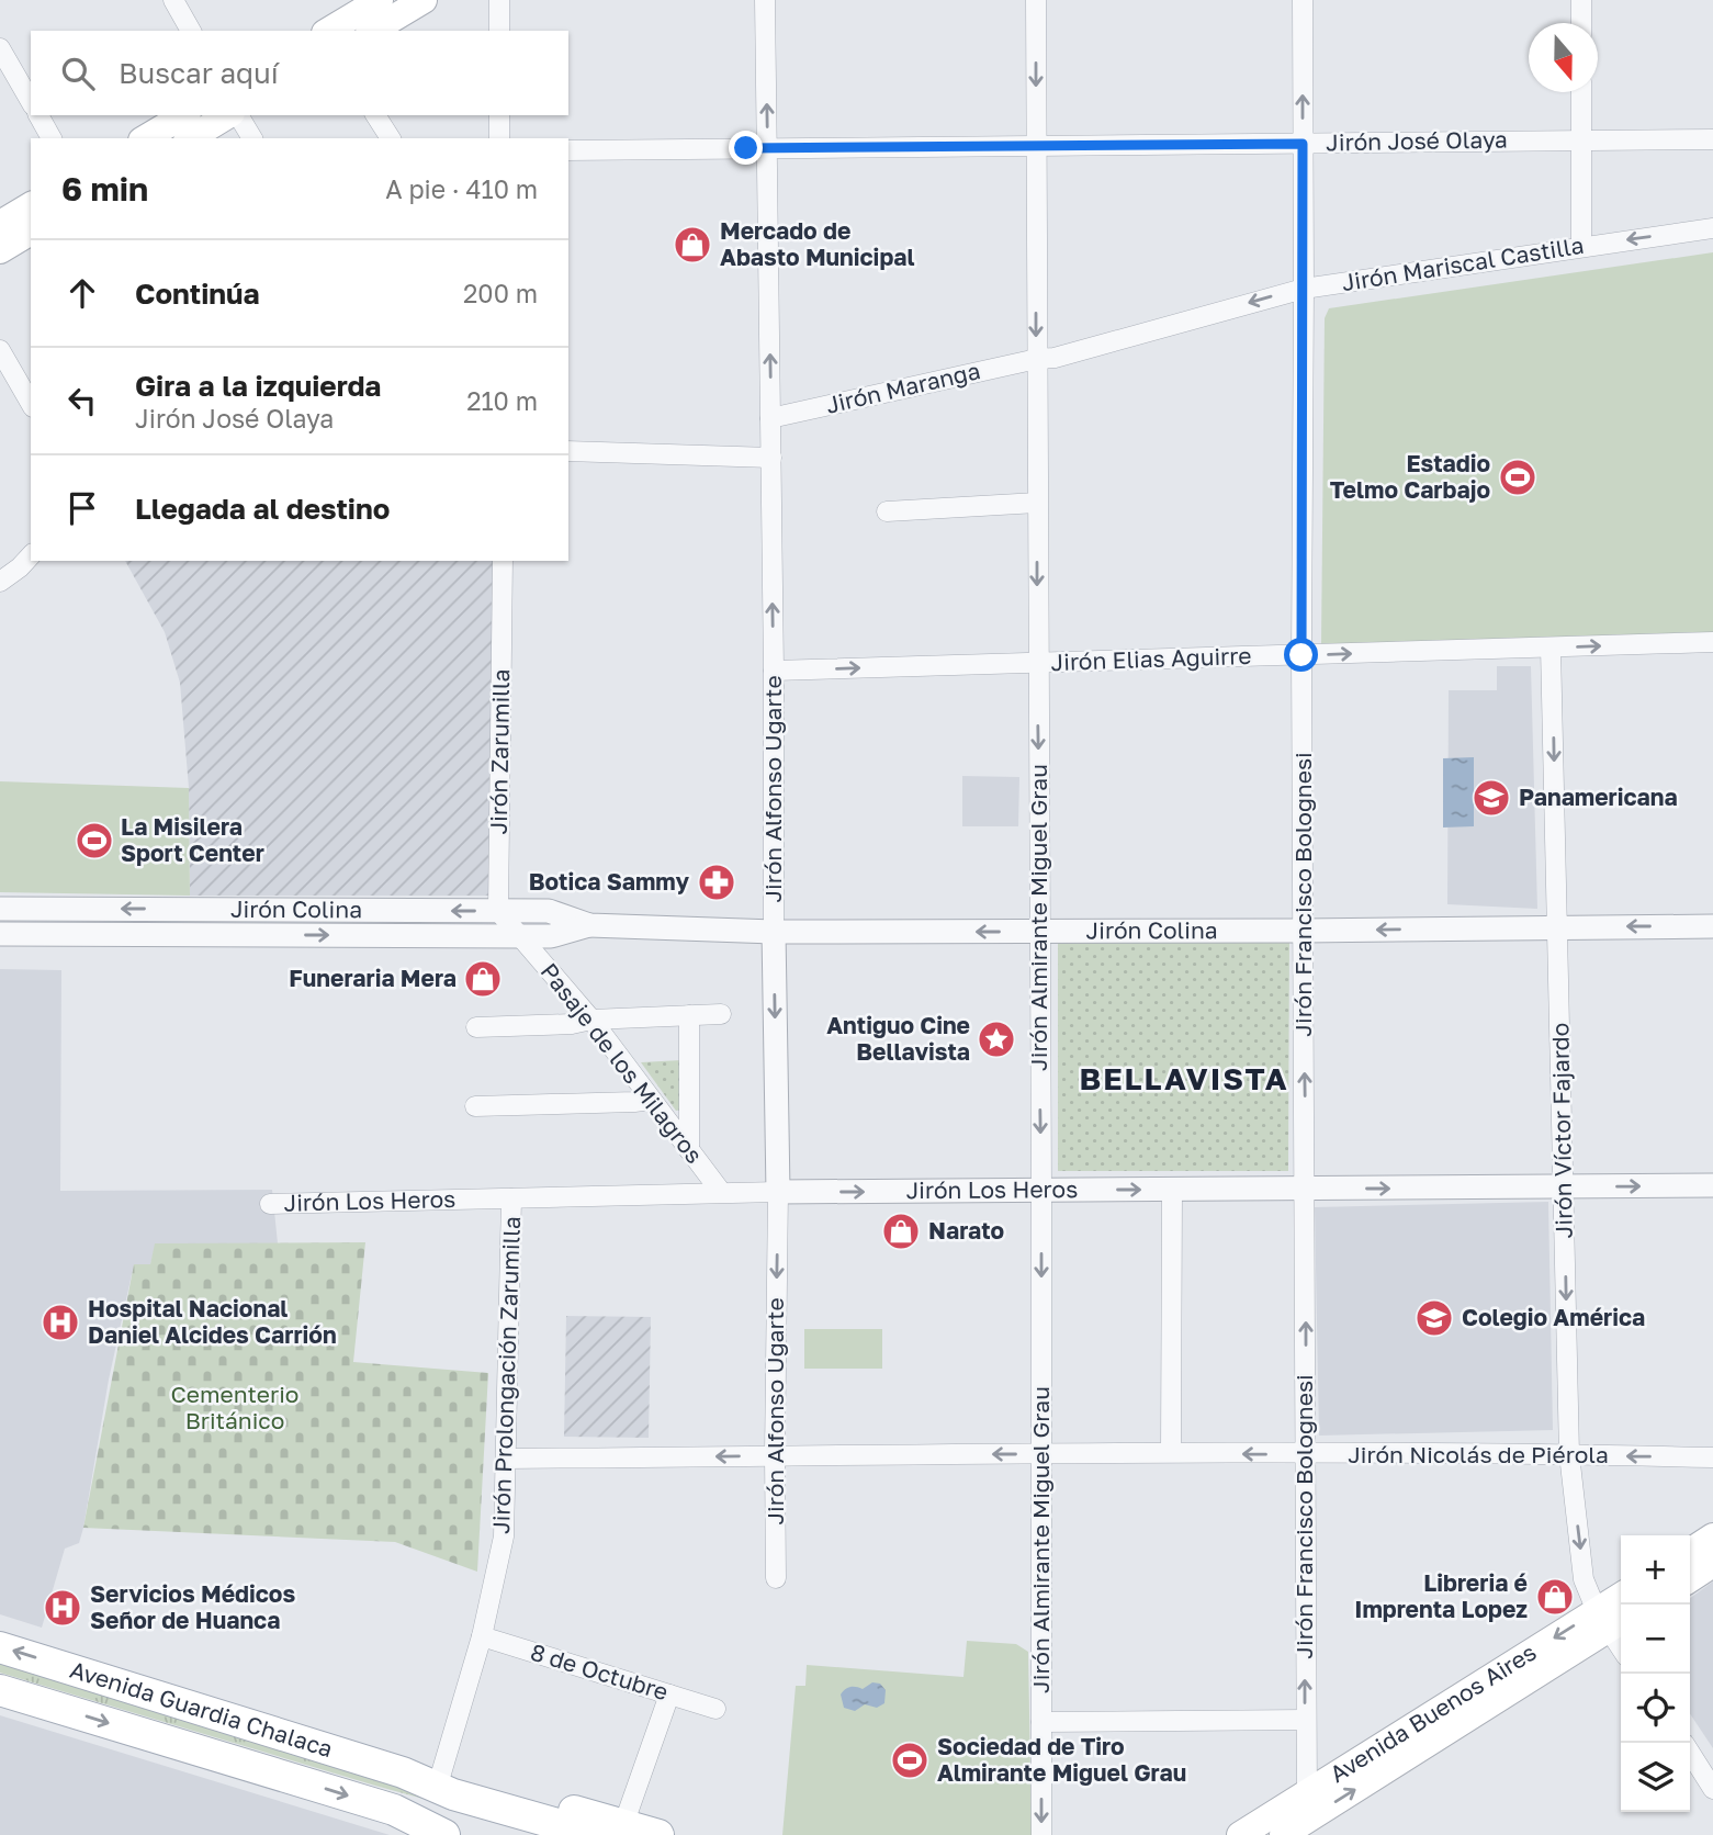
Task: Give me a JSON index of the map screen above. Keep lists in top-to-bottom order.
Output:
{
  "streets": {
    "main road": ["Avenida Guardia Chalaca", "Avenida Buenos Aires"],
    "street": [
      "Jirón José Olaya",
      "Jirón Mariscal Castilla",
      "Jirón Maranga",
      "Jirón Elias Aguirre",
      "Jirón Zarumilla",
      "Jirón Alfonso Ugarte",
      "Jirón Francisco Bolognesi",
      "Jirón Colina",
      "Jirón Almirante Miguel Grau",
      "Pasaje de los Milagros",
      "Jirón Víctor Fajardo",
      "Jirón Los Heros",
      "Jirón Prolongación Zarumilla",
      "Jirón Nicolás de Piérola",
      "8 de Octubre"
    ]
  },
  "crossings": [
    ["Jirón José Olaya", "Jirón Alfonso Ugarte"],
    ["Jirón José Olaya", "Jirón Francisco Bolognesi"],
    ["Jirón José Olaya", "Jirón Almirante Miguel Grau"],
    ["Jirón Mariscal Castilla", "Jirón Maranga"],
    ["Jirón Mariscal Castilla", "Jirón Francisco Bolognesi"],
    ["Jirón Mariscal Castilla", "Jirón Almirante Miguel Grau"],
    ["Jirón Maranga", "Jirón Alfonso Ugarte"],
    ["Jirón Maranga", "Jirón Almirante Miguel Grau"],
    ["Jirón Elias Aguirre", "Jirón Alfonso Ugarte"],
    ["Jirón Elias Aguirre", "Jirón Francisco Bolognesi"],
    ["Jirón Elias Aguirre", "Jirón Almirante Miguel Grau"],
    ["Jirón Elias Aguirre", "Jirón Víctor Fajardo"],
    ["Jirón Zarumilla", "Jirón Colina"],
    ["Jirón Alfonso Ugarte", "Jirón Colina"],
    ["Jirón Alfonso Ugarte", "Jirón Los Heros"],
    ["Jirón Alfonso Ugarte", "Jirón Nicolás de Piérola"],
    ["Jirón Francisco Bolognesi", "Jirón Colina"],
    ["Jirón Francisco Bolognesi", "Jirón Los Heros"],
    ["Jirón Francisco Bolognesi", "Jirón Nicolás de Piérola"],
    ["Jirón Francisco Bolognesi", "Avenida Buenos Aires"],
    ["Jirón Colina", "Jirón Almirante Miguel Grau"],
    ["Jirón Colina", "Pasaje de los Milagros"],
    ["Jirón Colina", "Jirón Víctor Fajardo"],
    ["Jirón Almirante Miguel Grau", "Jirón Los Heros"],
    ["Jirón Almirante Miguel Grau", "Jirón Nicolás de Piérola"],
    ["Pasaje de los Milagros", "Jirón Los Heros"],
    ["Jirón Víctor Fajardo", "Jirón Los Heros"],
    ["Jirón Víctor Fajardo", "Jirón Nicolás de Piérola"],
    ["Jirón Víctor Fajardo", "Avenida Buenos Aires"],
    ["Jirón Los Heros", "Jirón Prolongación Zarumilla"],
    ["Jirón Prolongación Zarumilla", "Jirón Nicolás de Piérola"],
    ["Jirón Prolongación Zarumilla", "8 de Octubre"],
    ["Jirón Prolongación Zarumilla", "Avenida Guardia Chalaca"]
  ],
  "one_way": [
    "Jirón Mariscal Castilla",
    "Jirón Elias Aguirre",
    "Jirón Francisco Bolognesi",
    "Jirón Almirante Miguel Grau",
    "Jirón Víctor Fajardo",
    "Jirón Los Heros",
    "Jirón Nicolás de Piérola"
  ],
  "districts": ["BELLAVISTA"],
  "parks": ["Cementerio Británico"],
  "places": {
    "shop": [
      "Mercado de Abasto Municipal",
      "Funeraria Mera",
      "Narato",
      "Libreria é Imprenta Lopez"
    ],
    "sports": ["Estadio Telmo Carbajo", "La Misilera Sport Center", "Sociedad de Tiro Almirante Miguel Grau"],
    "school or university": ["Panamericana", "Colegio América"],
    "pharmacy": ["Botica Sammy"],
    "place": ["Antiguo Cine Bellavista"],
    "hospital": ["Hospital Nacional Daniel Alcides Carrión", "Servicios Médicos Señor de Huanca"]
  },
  "north": "bottom",
  "page": {
    "search": "Buscar aquí",
    "heading": ["6 min", "A pie · 410 m"],
    "list": [
      ["Continúa", "200 m"],
      ["Gira a la izquierda", "Jirón José Olaya", "210 m"],
      "Llegada al destino"
    ],
    "map_buttons": ["+", "−"]
  }
}
